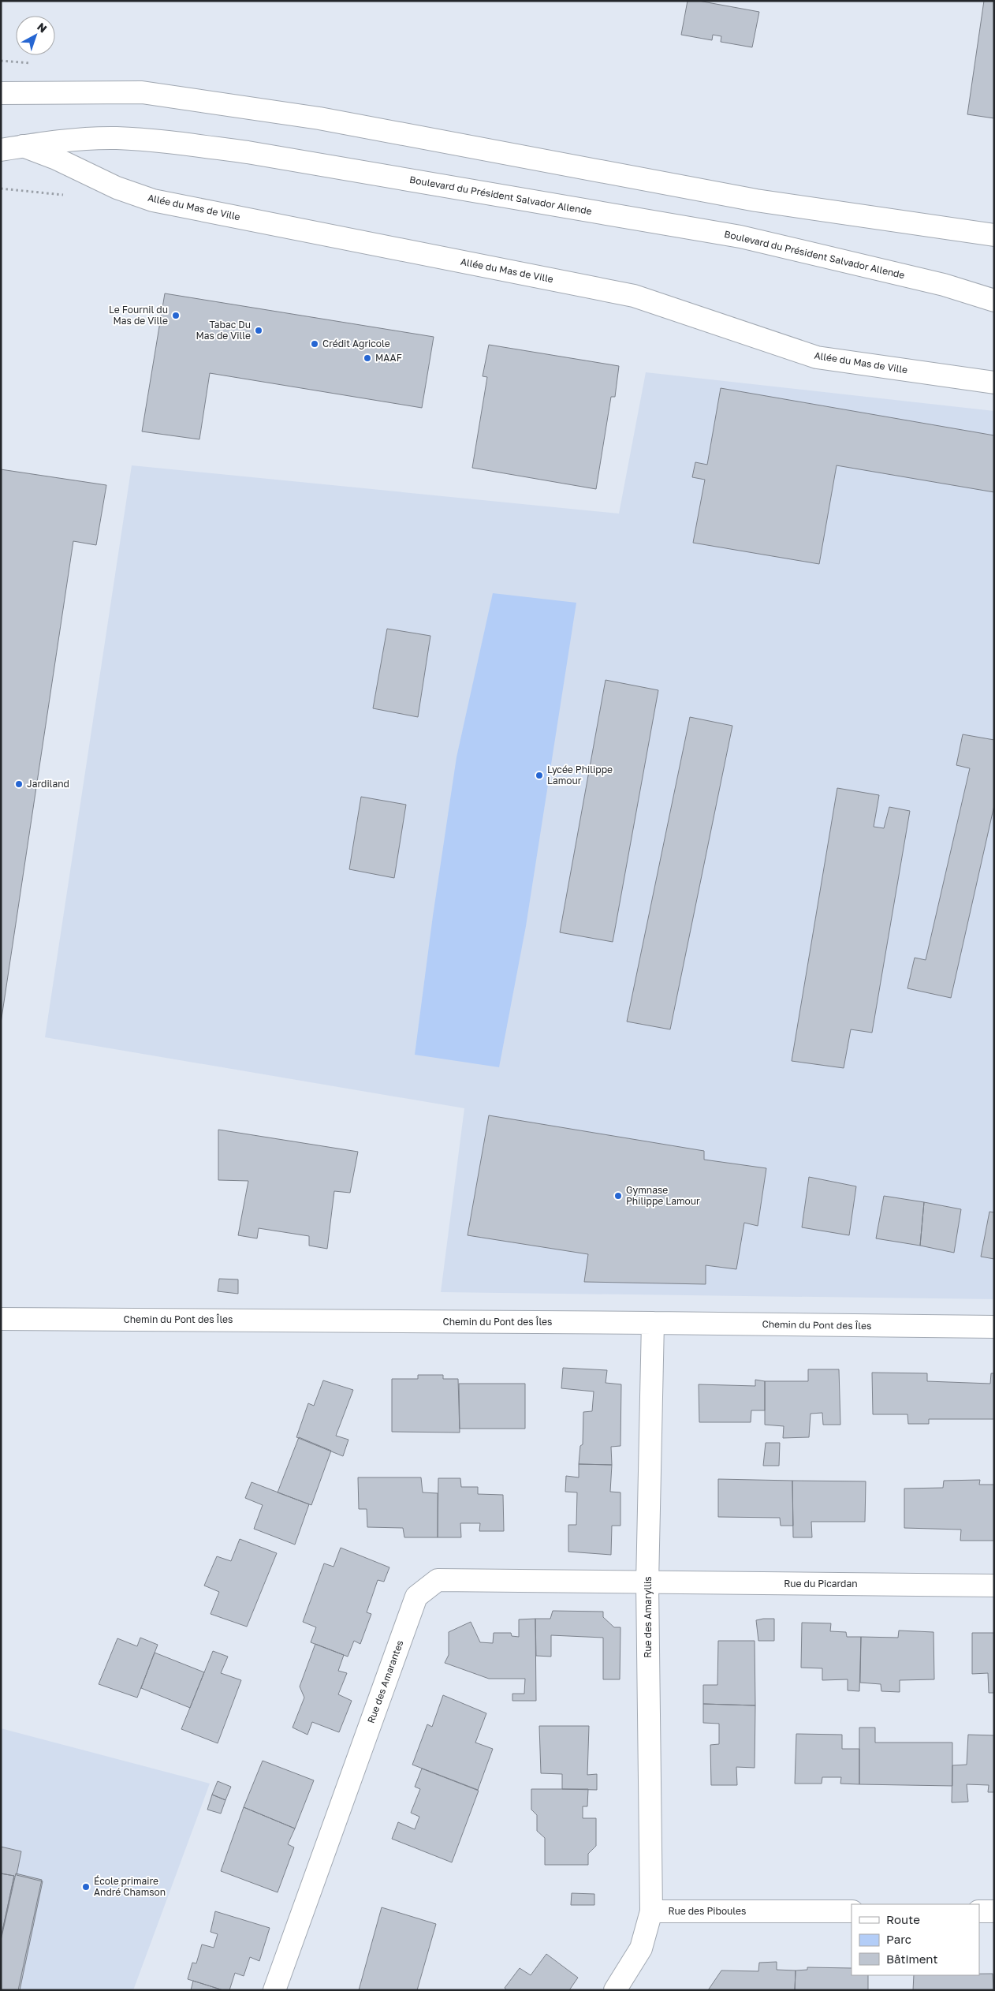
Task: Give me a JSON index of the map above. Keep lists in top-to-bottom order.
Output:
{
  "streets": {
    "street": [
      "Boulevard du Président Salvador Allende",
      "Allée du Mas de Ville",
      "Chemin du Pont des Îles",
      "Rue du Picardan",
      "Rue des Amaryllis",
      "Rue des Amarantes",
      "Rue des Piboules"
    ]
  },
  "crossings": [
    ["Boulevard du Président Salvador Allende", "Allée du Mas de Ville"],
    ["Chemin du Pont des Îles", "Rue des Amaryllis"],
    ["Rue du Picardan", "Rue des Amaryllis"],
    ["Rue du Picardan", "Rue des Amarantes"],
    ["Rue des Amaryllis", "Rue des Amarantes"],
    ["Rue des Amaryllis", "Rue des Piboules"]
  ],
  "places": [
    "Le Fournil du Mas de Ville",
    "Tabac Du Mas de Ville",
    "Crédit Agricole",
    "MAAF",
    "Lycée Philippe Lamour",
    "Jardiland",
    "Gymnase Philippe Lamour",
    "École primaire André Chamson"
  ],
  "legend": ["Route", "Parc", "Bâtiment"],
  "north": "top right"
}
